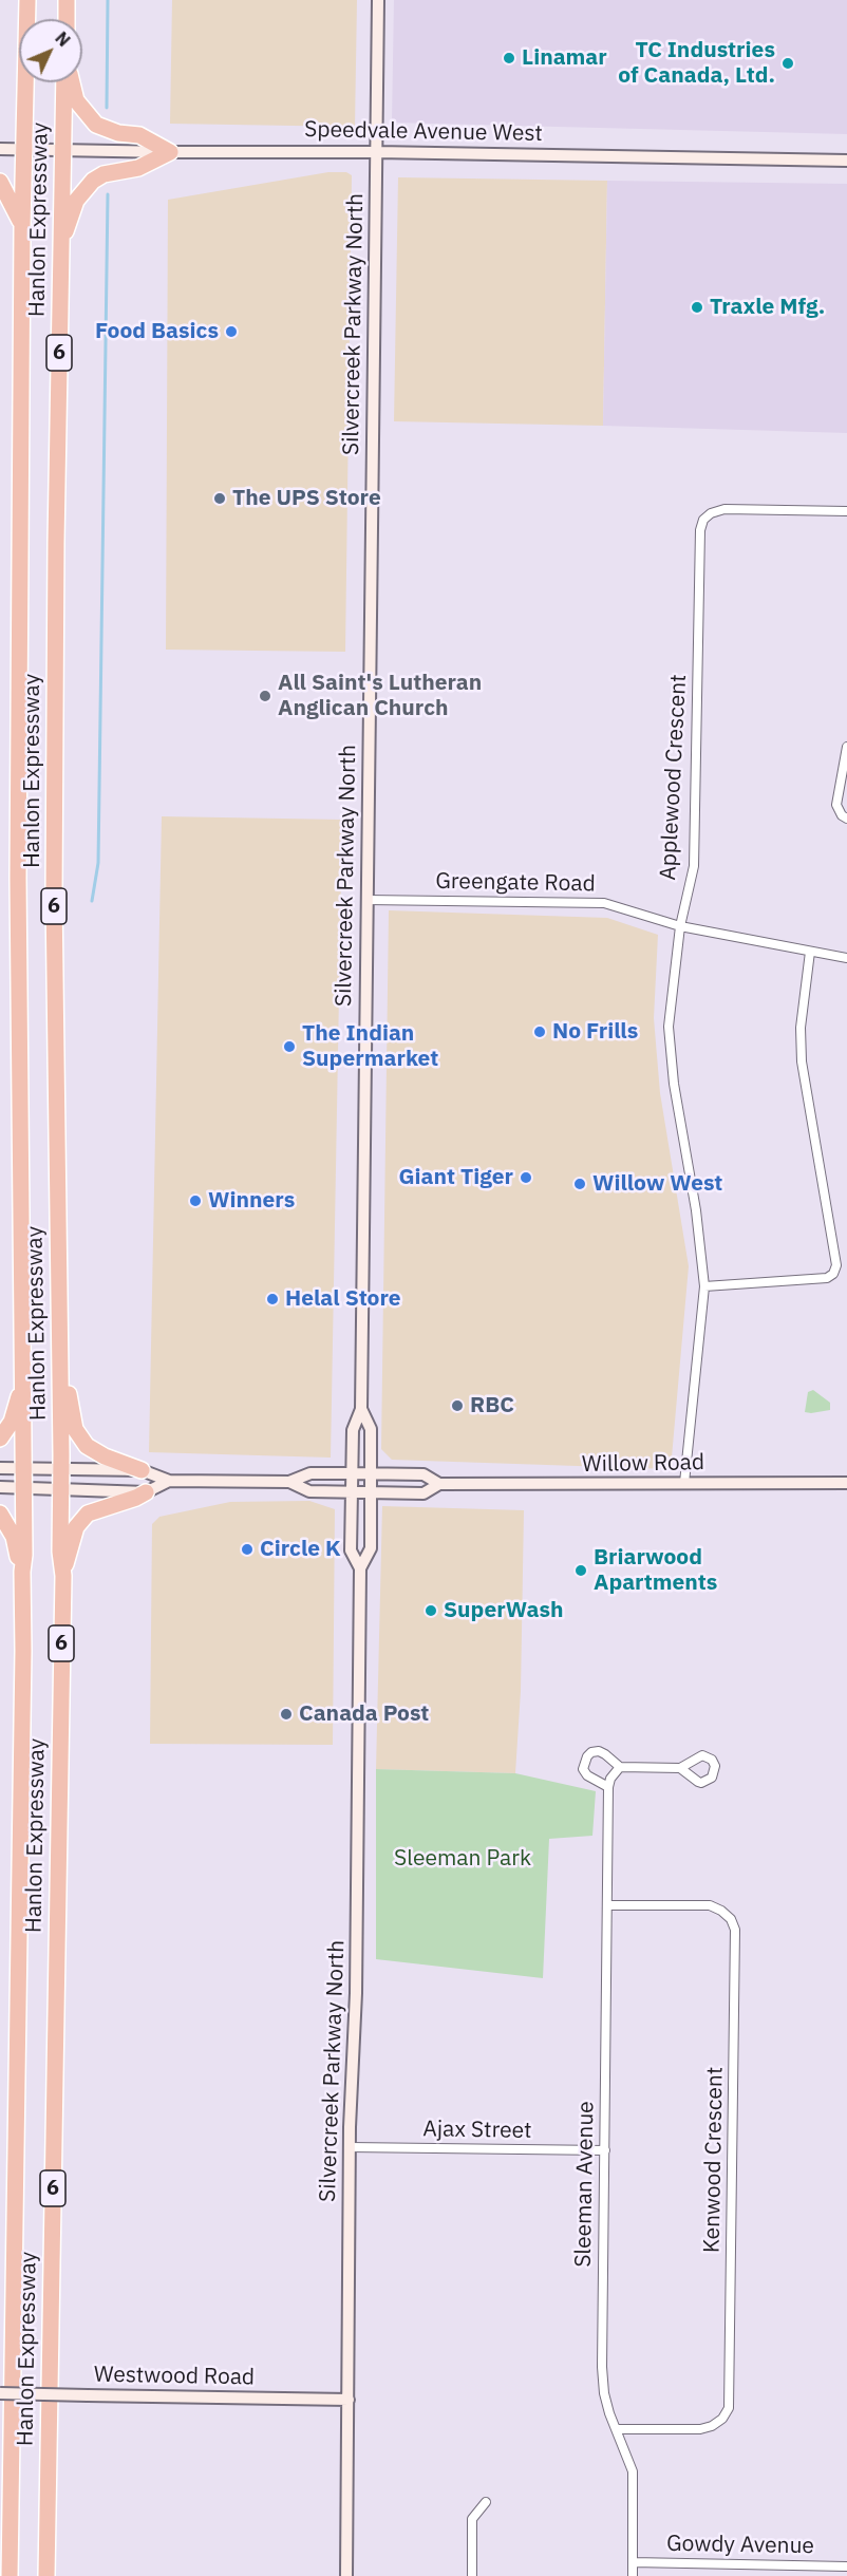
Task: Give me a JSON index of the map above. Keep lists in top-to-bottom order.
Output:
{
  "streets": {
    "highway": ["Hanlon Expressway", "6"],
    "main road": [
      "Speedvale Avenue West",
      "Silvercreek Parkway North",
      "Willow Road",
      "Westwood Road"
    ],
    "street": [
      "Applewood Crescent",
      "Greengate Road",
      "Ajax Street",
      "Kenwood Crescent",
      "Sleeman Avenue",
      "Gowdy Avenue"
    ]
  },
  "crossings": [
    ["Speedvale Avenue West", "Hanlon Expressway"],
    ["Speedvale Avenue West", "Silvercreek Parkway North"],
    ["Hanlon Expressway", "Willow Road"],
    ["Silvercreek Parkway North", "Greengate Road"],
    ["Silvercreek Parkway North", "Willow Road"],
    ["Silvercreek Parkway North", "Ajax Street"],
    ["Silvercreek Parkway North", "Westwood Road"],
    ["Applewood Crescent", "Greengate Road"],
    ["Applewood Crescent", "Willow Road"],
    ["Ajax Street", "Sleeman Avenue"],
    ["Kenwood Crescent", "Sleeman Avenue"],
    ["Sleeman Avenue", "Gowdy Avenue"]
  ],
  "parks": ["Sleeman Park"],
  "places": [
    "Linamar",
    "TC Industries of Canada, Ltd.",
    "Traxle Mfg.",
    "Food Basics",
    "The UPS Store",
    "All Saint's Lutheran Anglican Church",
    "No Frills",
    "The Indian Supermarket",
    "Giant Tiger",
    "Willow West",
    "Winners",
    "Helal Store",
    "RBC",
    "Circle K",
    "Briarwood Apartments",
    "SuperWash",
    "Canada Post"
  ],
  "north": "top right"
}
